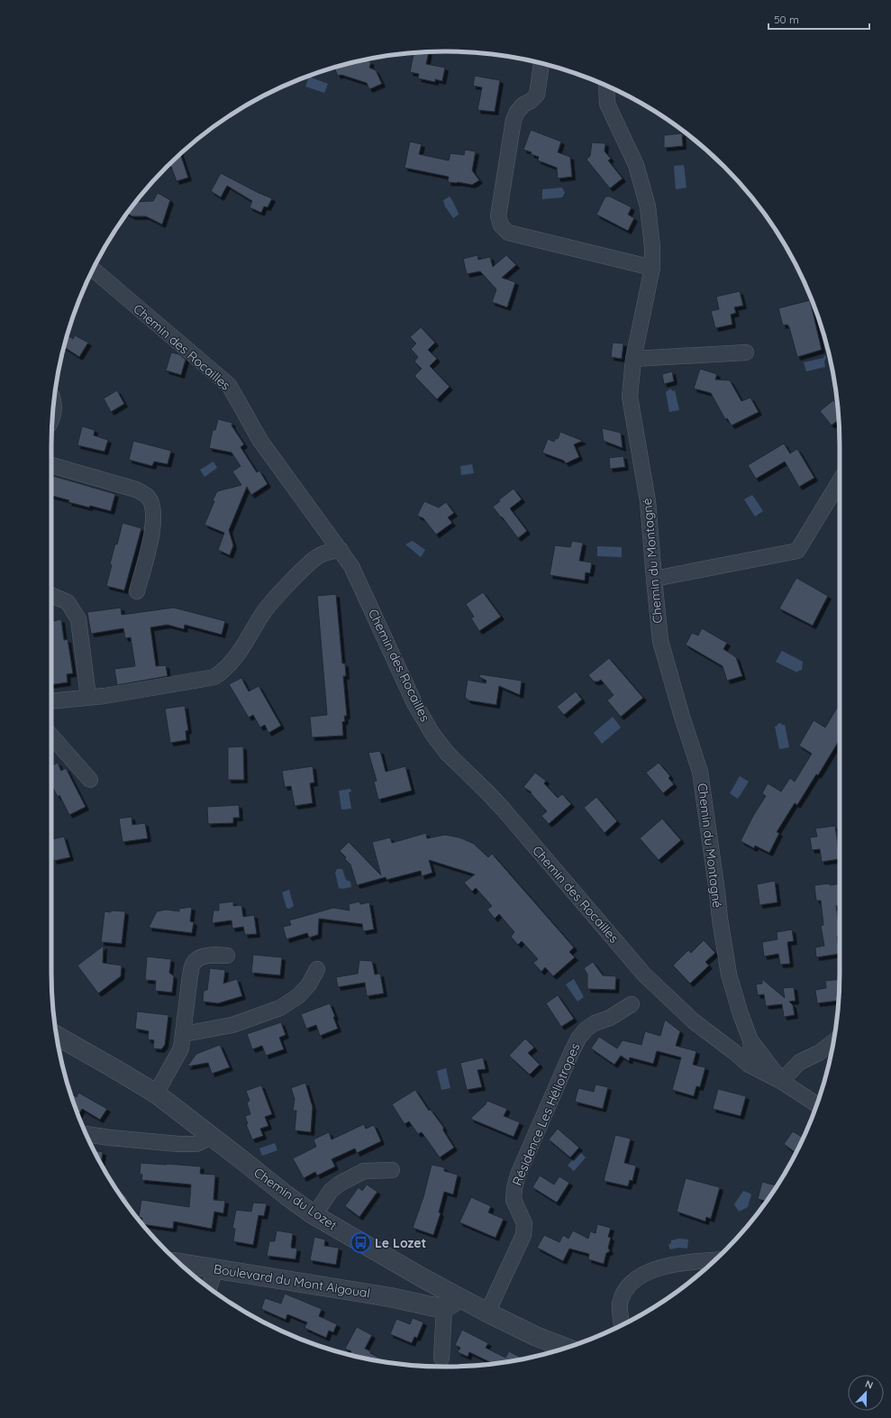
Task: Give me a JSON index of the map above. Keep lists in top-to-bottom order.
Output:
{
  "streets": {
    "street": [
      "Chemin des Rocailles",
      "Chemin du Montagné",
      "Résidence Les Héliotropes",
      "Chemin du Lozet",
      "Boulevard du Mont Aigoual"
    ]
  },
  "crossings": [
    ["Chemin des Rocailles", "Chemin du Montagné"],
    ["Résidence Les Héliotropes", "Chemin du Lozet"],
    ["Chemin du Lozet", "Boulevard du Mont Aigoual"]
  ],
  "places": {
    "bus stop": ["Le Lozet"]
  },
  "scale_bar": "50 m",
  "north": "top"
}
